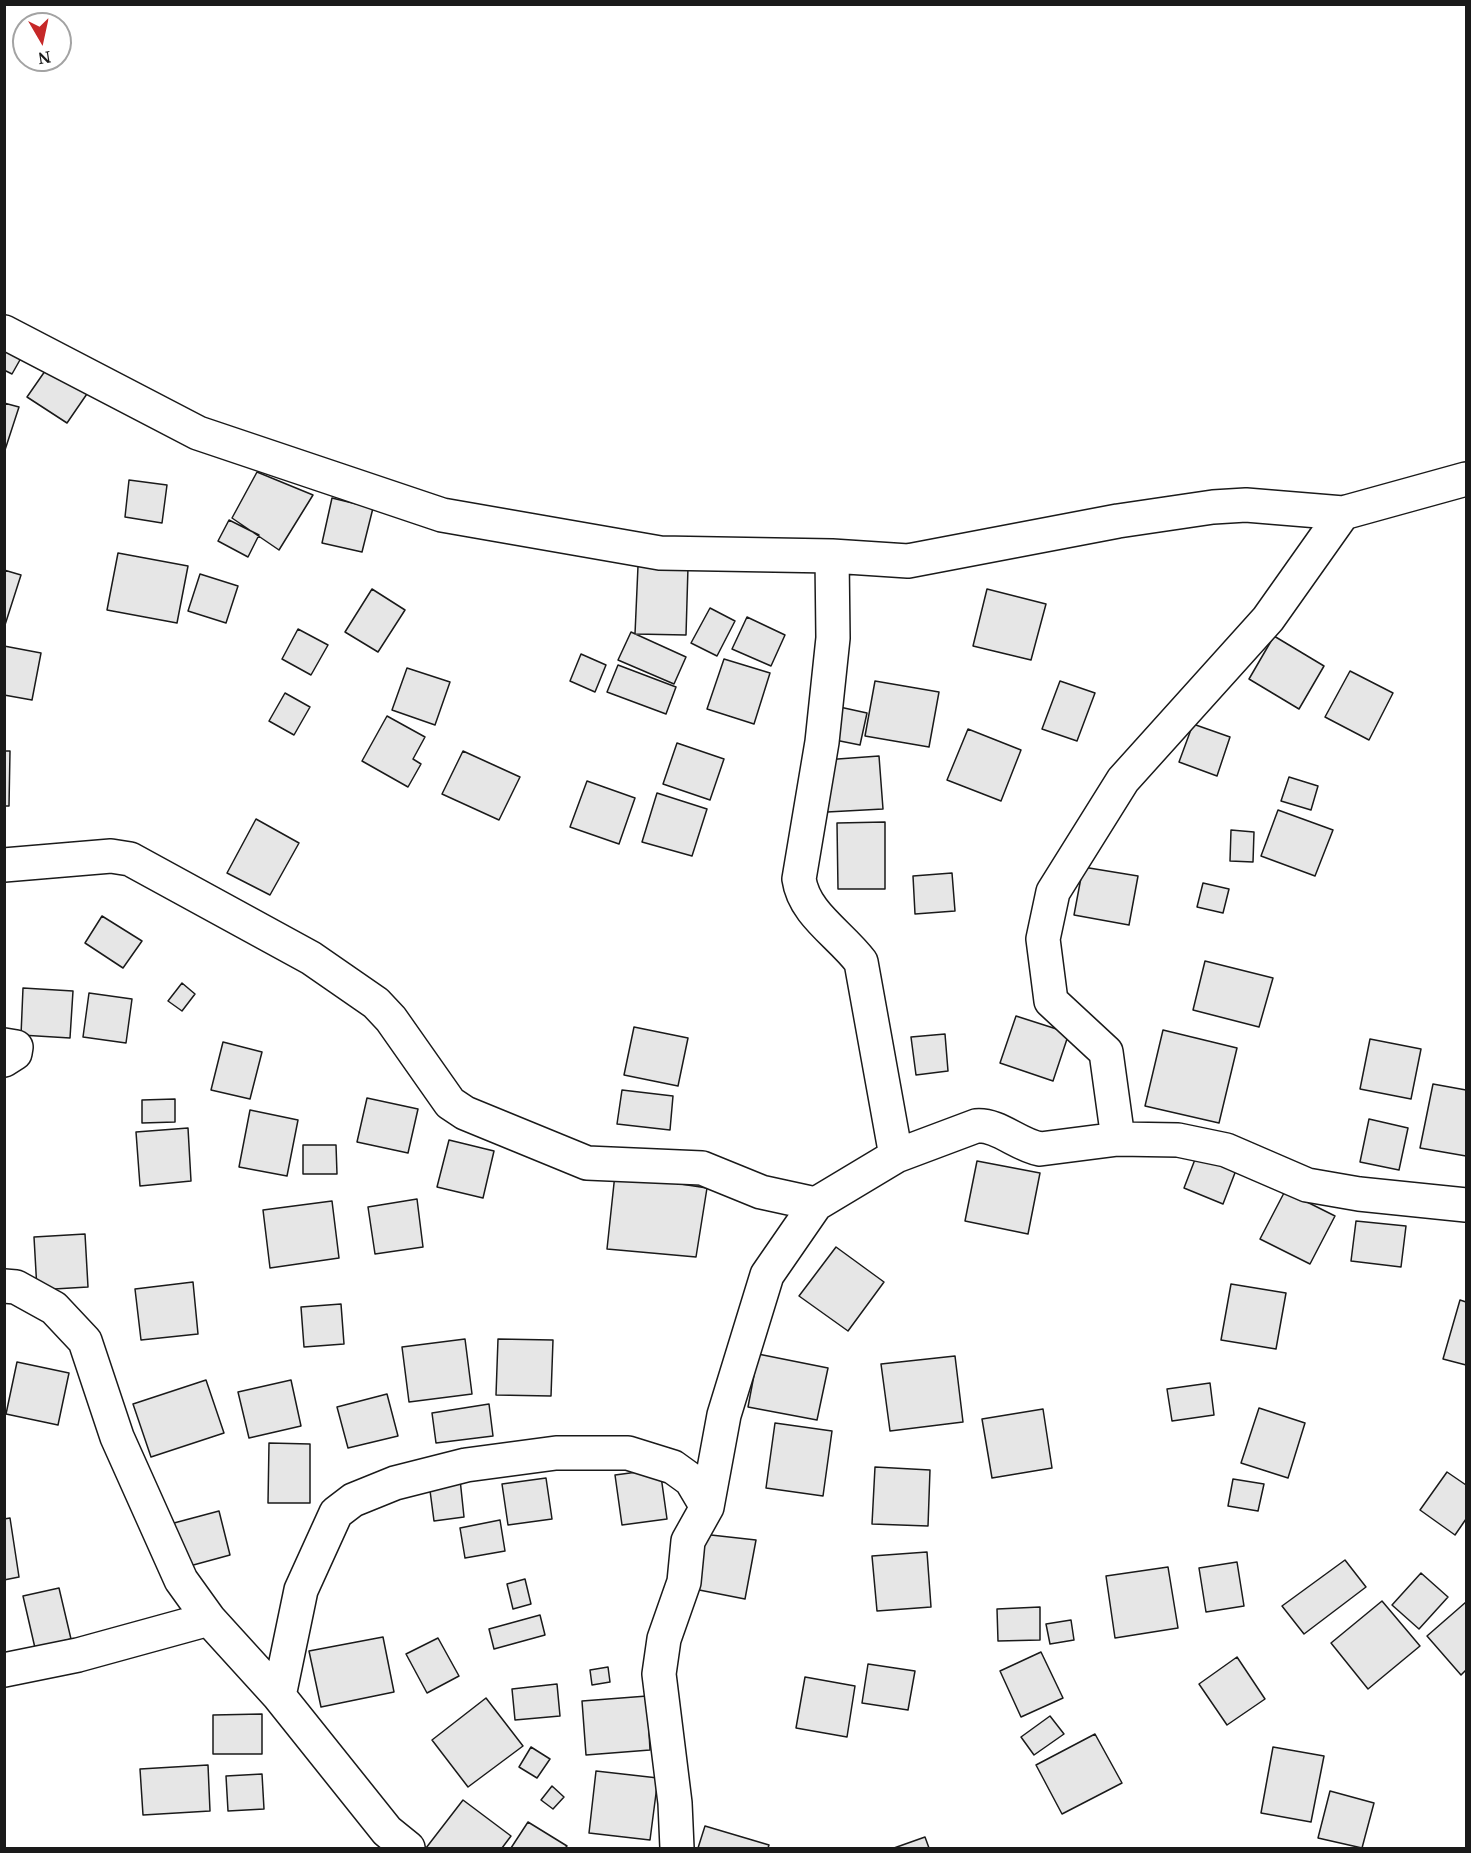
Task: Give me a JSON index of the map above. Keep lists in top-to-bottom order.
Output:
{
  "north": "bottom"
}
